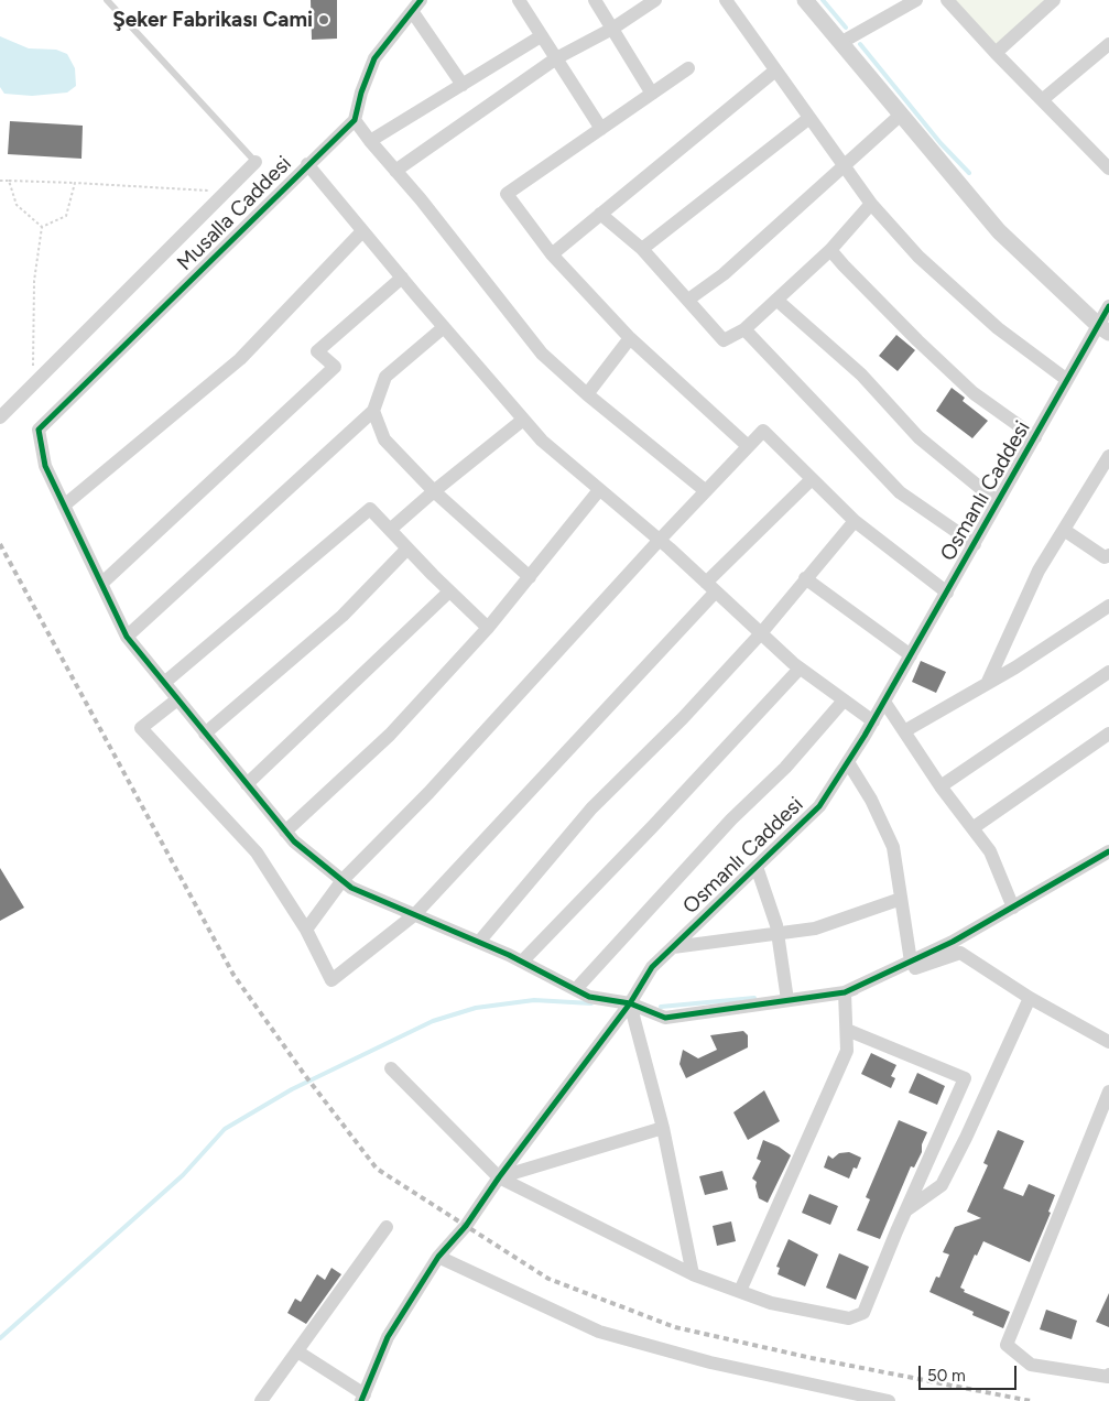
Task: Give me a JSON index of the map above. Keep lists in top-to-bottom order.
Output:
{
  "streets": {
    "street": ["Musalla Caddesi", "Osmanlı Caddesi"]
  },
  "places": ["Şeker Fabrikası Cami"],
  "scale_bar": "50 m"
}
